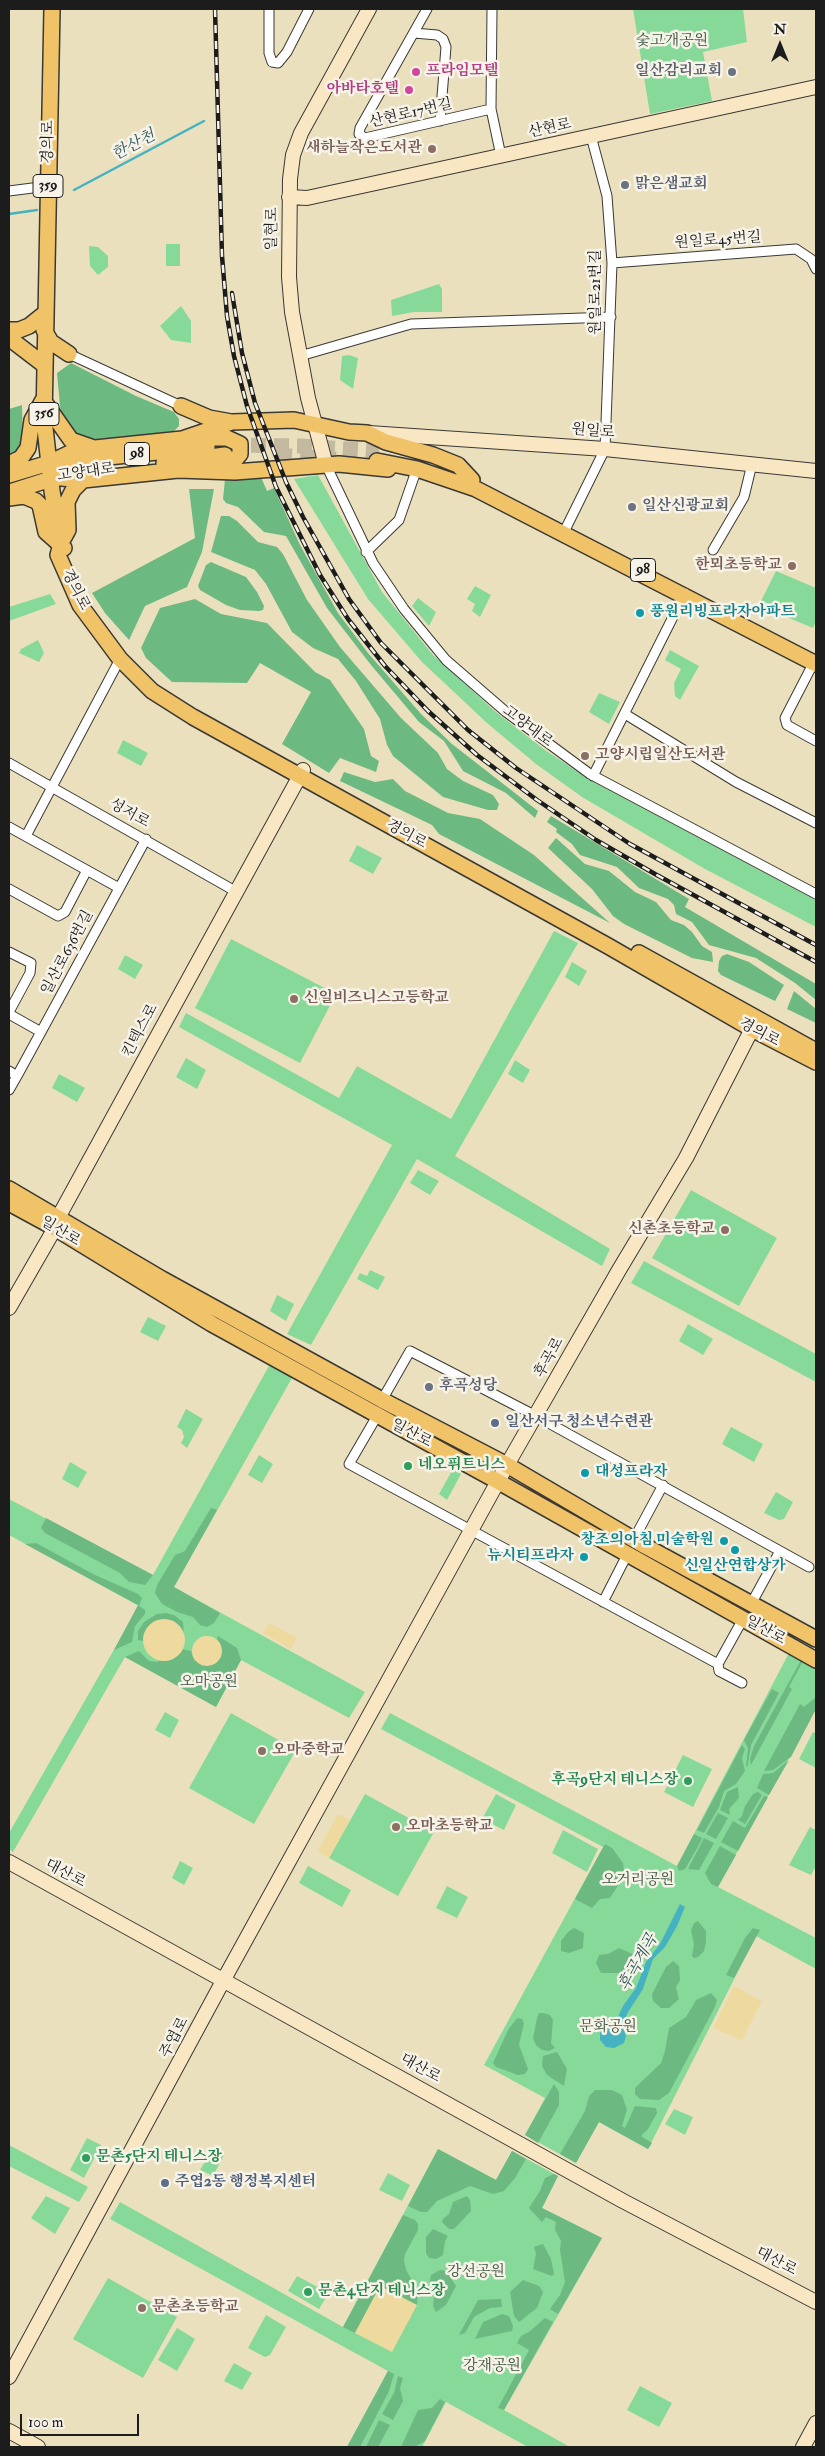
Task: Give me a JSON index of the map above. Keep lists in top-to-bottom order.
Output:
{
  "streets": {
    "main road": [
      "산현로",
      "경의로",
      "359",
      "일현로",
      "356",
      "원일로",
      "98",
      "고양대로",
      "킨텍스로",
      "일산로",
      "후곡로",
      "대산로",
      "주엽로"
    ],
    "street": [
      "산현로17번길",
      "원일로45번길",
      "원일로21번길",
      "성저로",
      "일산로636번길"
    ]
  },
  "crossings": [
    ["산현로", "일현로"],
    ["산현로", "원일로21번길"],
    ["경의로", "고양대로"],
    ["경의로", "킨텍스로"],
    ["경의로", "후곡로"],
    ["일현로", "고양대로"],
    ["원일로45번길", "원일로21번길"],
    ["원일로21번길", "원일로"],
    ["성저로", "일산로636번길"],
    ["성저로", "킨텍스로"],
    ["킨텍스로", "일산로"],
    ["일산로", "후곡로"],
    ["후곡로", "주엽로"],
    ["대산로", "주엽로"]
  ],
  "water": ["한산천", "후곡계곡"],
  "parks": [
    "숯고개공원",
    "오마공원",
    "오거리공원",
    "문화공원",
    "강선공원",
    "강재공원"
  ],
  "places": [
    "프라임모텔",
    "일산감리교회",
    "아바타호텔",
    "새하늘작은도서관",
    "맑은샘교회",
    "일산신광교회",
    "한뫼초등학교",
    "풍원리빙프라자아파트",
    "고양시립일산도서관",
    "신일비즈니스고등학교",
    "신촌초등학교",
    "후곡성당",
    "일산서구 청소년수련관",
    "네오퓌트니스",
    "대성프라자",
    "창조의아침 미술학원",
    "신일산연합상가",
    "뉴시티프라자",
    "오마중학교",
    "후곡9단지 테니스장",
    "오마초등학교",
    "문촌5단지 테니스장",
    "주엽2동 행정복지센터",
    "문촌4단지 테니스장",
    "문촌초등학교"
  ],
  "scale_bar": "100 m",
  "north": "top"
}
